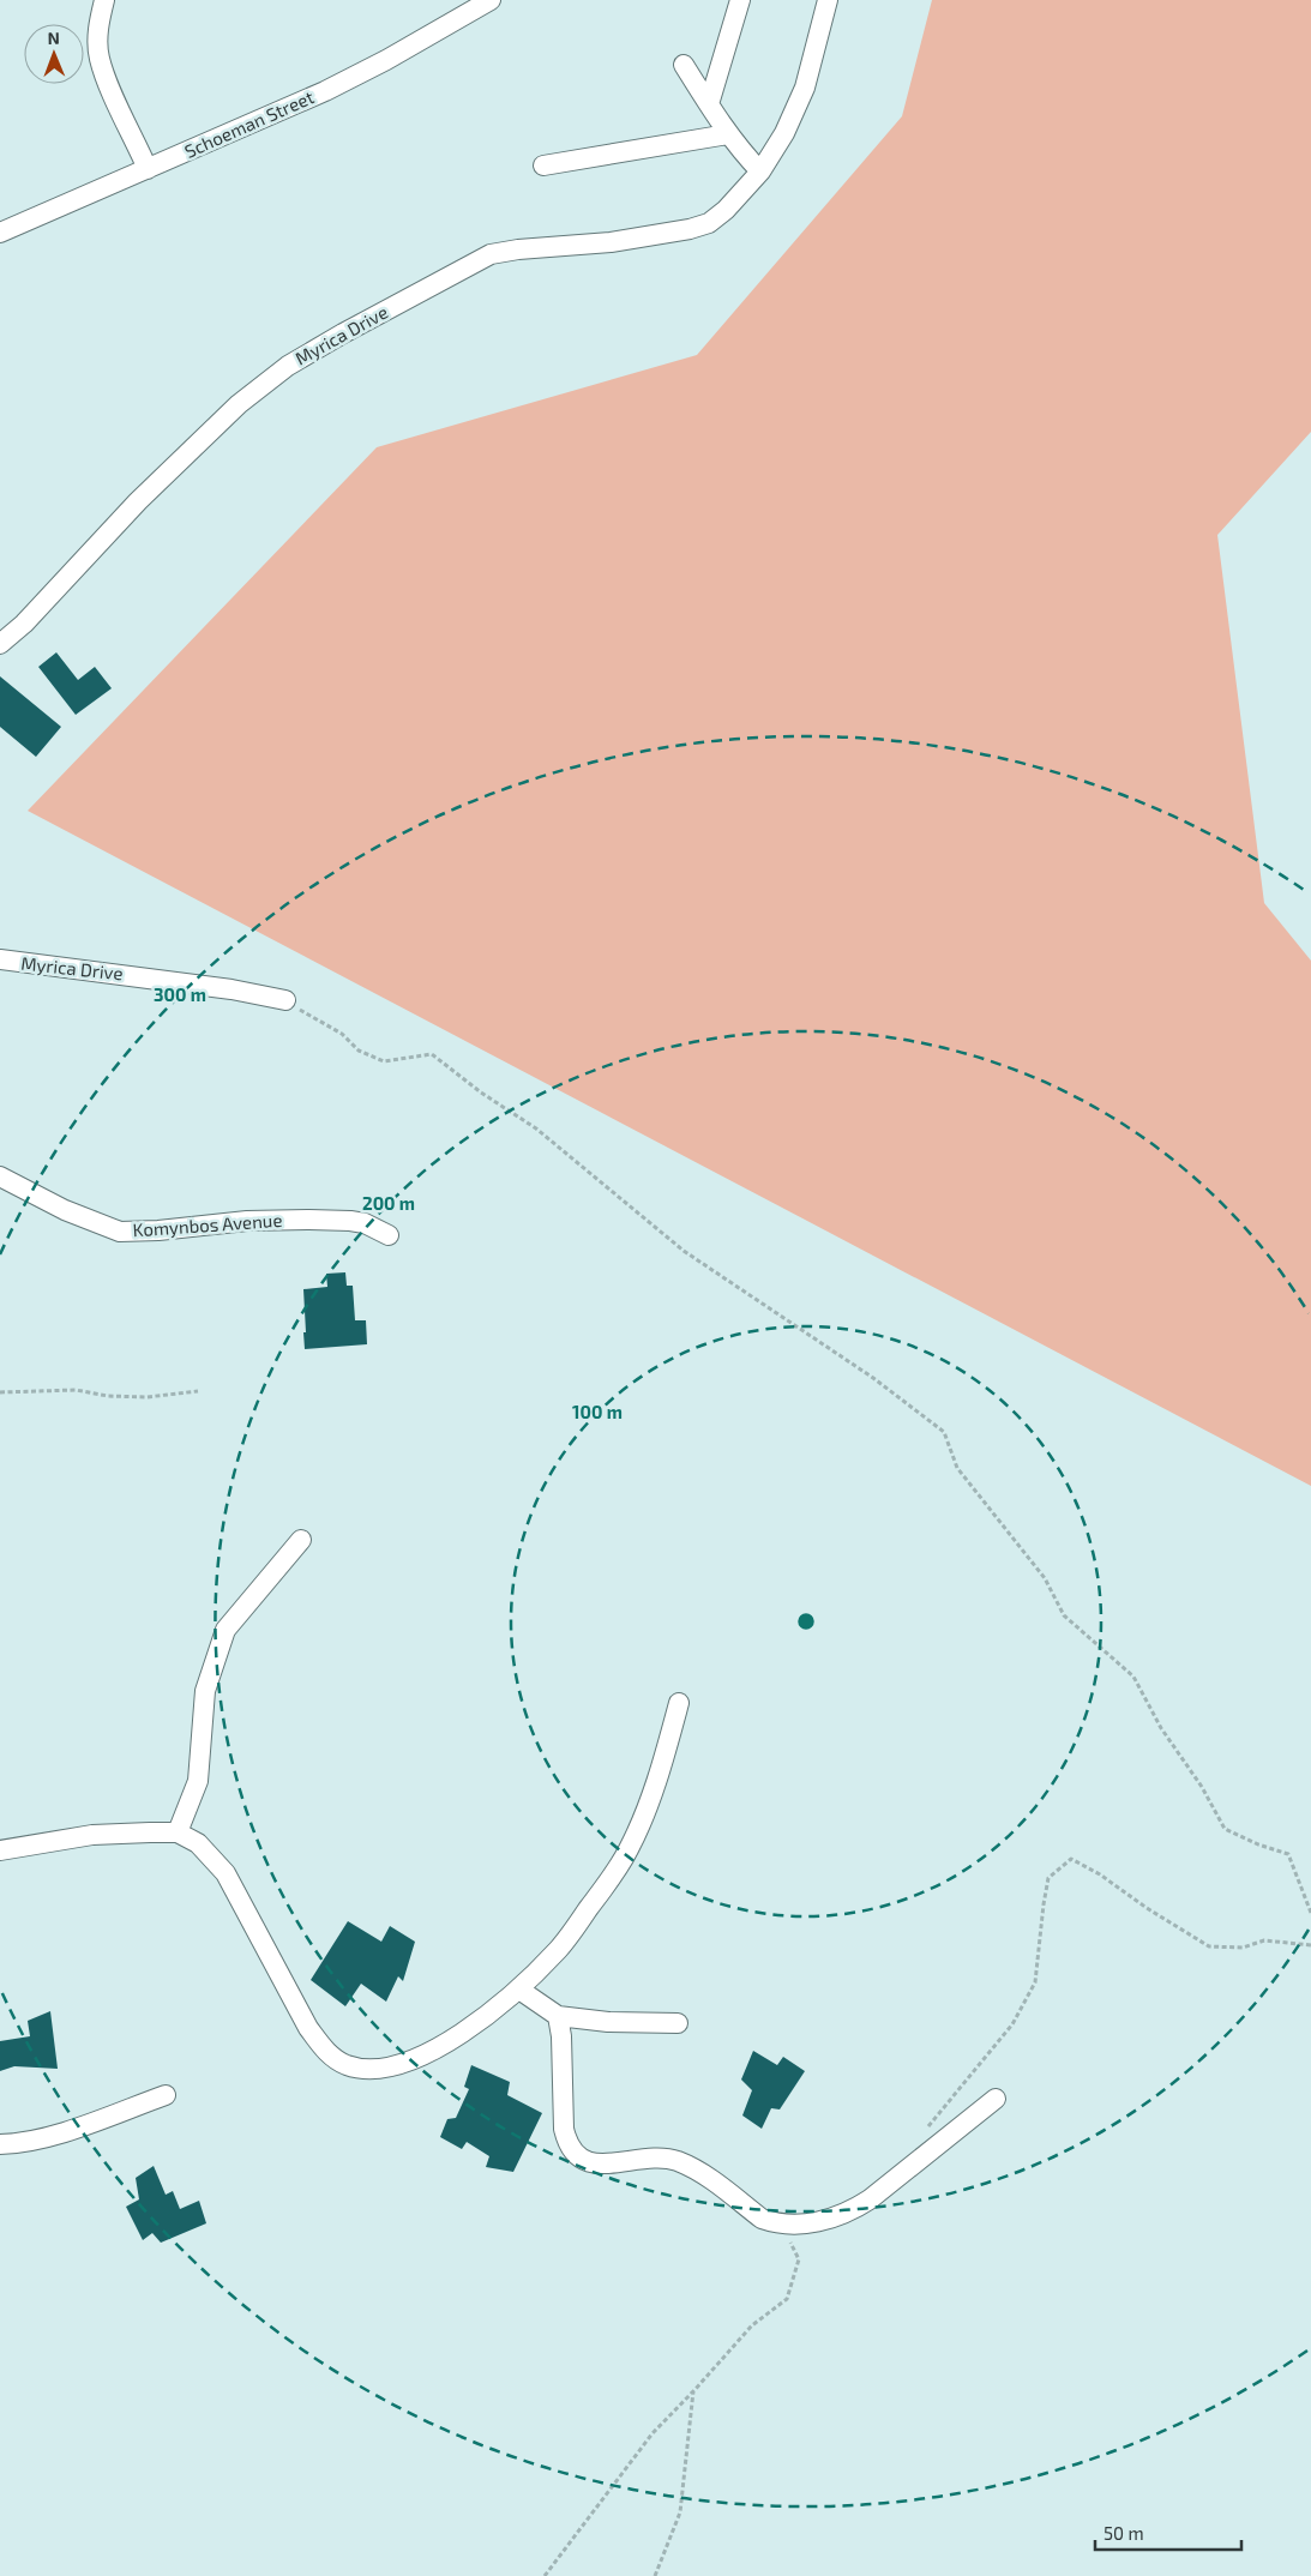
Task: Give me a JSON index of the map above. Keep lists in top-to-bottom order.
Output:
{
  "streets": {
    "street": ["Schoeman Street", "Myrica Drive", "Komynbos Avenue"]
  },
  "scale_bar": "50 m",
  "north": "top",
  "rings": ["300 m", "200 m", "100 m"]
}
